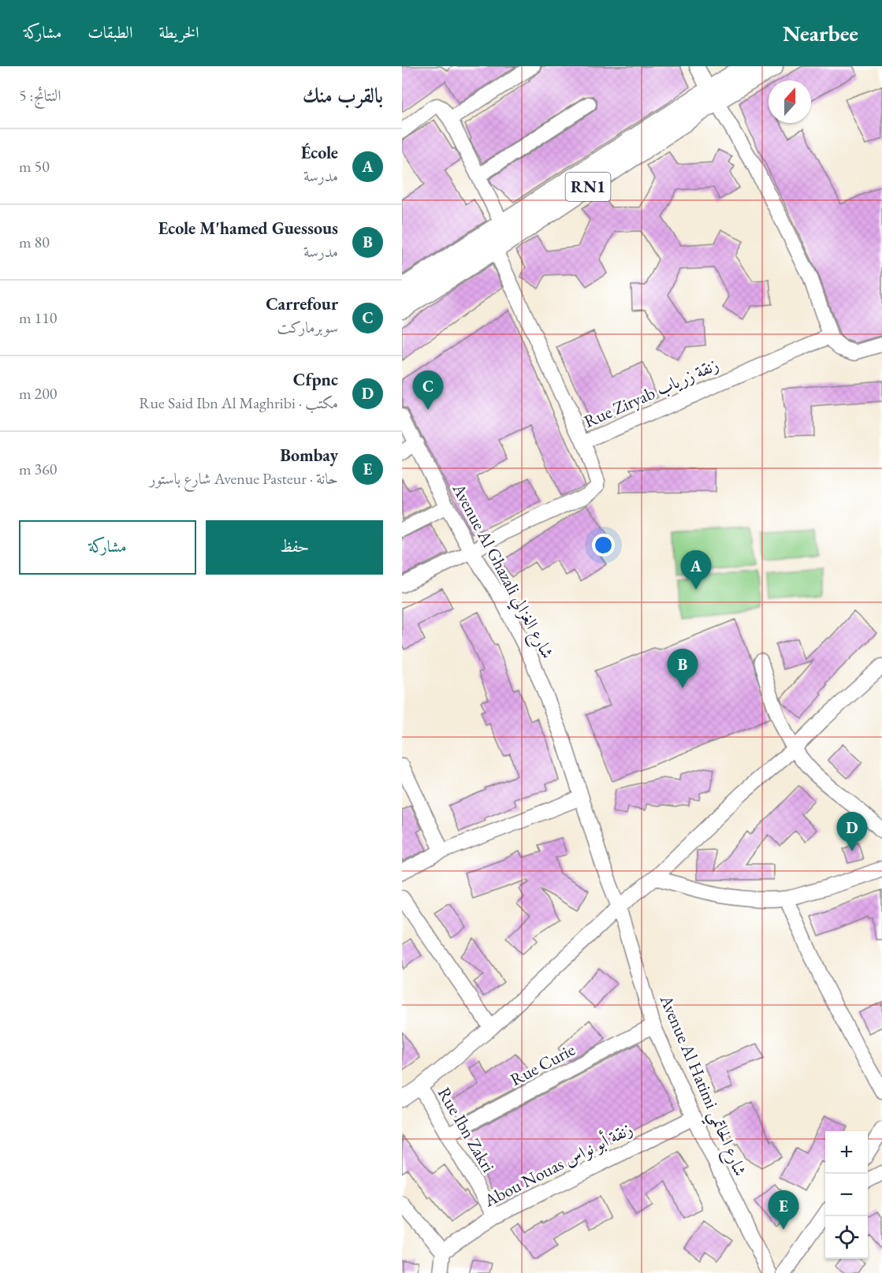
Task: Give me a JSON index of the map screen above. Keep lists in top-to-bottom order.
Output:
{
  "streets": {
    "main road": ["RN1"],
    "street": [
      "Rue Ziryab زنقة زرياب",
      "Avenue Al Ghazali شارع الغزالي",
      "Rue Curie",
      "Avenue Al Hatimi شارع الحاتمي",
      "Rue Ibn Zakri",
      "Abou Nouas زنقة أبو نواس"
    ]
  },
  "crossings": [
    ["Rue Ziryab زنقة زرياب", "Avenue Al Ghazali شارع الغزالي"],
    ["Avenue Al Ghazali شارع الغزالي", "Avenue Al Hatimi شارع الحاتمي"],
    ["Rue Curie", "Avenue Al Hatimi شارع الحاتمي"],
    ["Rue Curie", "Rue Ibn Zakri"],
    ["Avenue Al Hatimi شارع الحاتمي", "Abou Nouas زنقة أبو نواس"],
    ["Rue Ibn Zakri", "Abou Nouas زنقة أبو نواس"]
  ],
  "north": "top",
  "page": {
    "header": "Nearbee",
    "nav": ["الخريطة", "الطبقات", "مشاركة"],
    "heading": ["بالقرب منك", "النتائج: 5"],
    "list": [
      {
        "mark": "A",
        "name": "École",
        "note": "مدرسة",
        "value": "50 m"
      },
      {
        "mark": "B",
        "name": "Ecole M'hamed Guessous",
        "note": "مدرسة",
        "value": "80 m"
      },
      {
        "mark": "C",
        "name": "Carrefour",
        "note": "سوبرماركت",
        "value": "110 m"
      },
      {
        "mark": "D",
        "name": "Cfpnc",
        "note": "مكتب · Rue Said Ibn Al Maghribi",
        "value": "200 m"
      },
      {
        "mark": "E",
        "name": "Bombay",
        "note": "حانة · Avenue Pasteur شارع باستور",
        "value": "360 m"
      }
    ],
    "pins": [
      "C",
      "A",
      "B",
      "D",
      "E"
    ],
    "buttons": ["حفظ", "مشاركة"],
    "map_buttons": ["+", "−"]
  }
}
